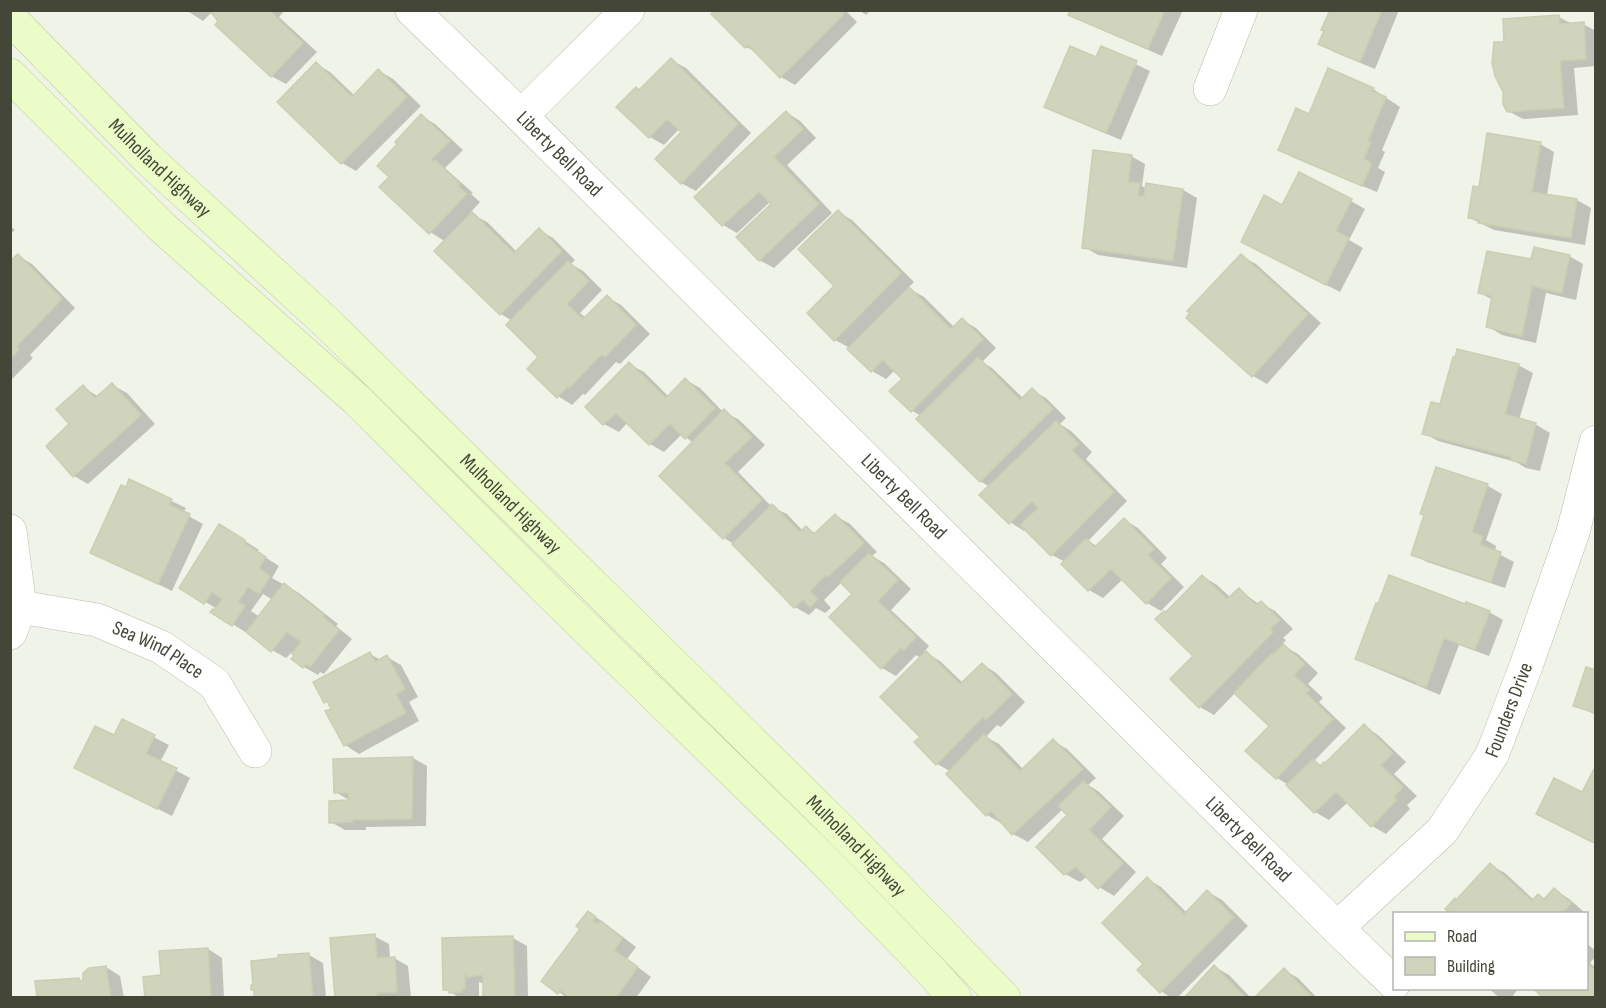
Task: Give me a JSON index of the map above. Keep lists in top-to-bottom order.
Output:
{
  "streets": {
    "main road": ["Mulholland Highway"],
    "street": ["Liberty Bell Road", "Sea Wind Place", "Founders Drive"]
  },
  "crossings": [
    ["Liberty Bell Road", "Founders Drive"]
  ],
  "legend": ["Road", "Building"]
}
